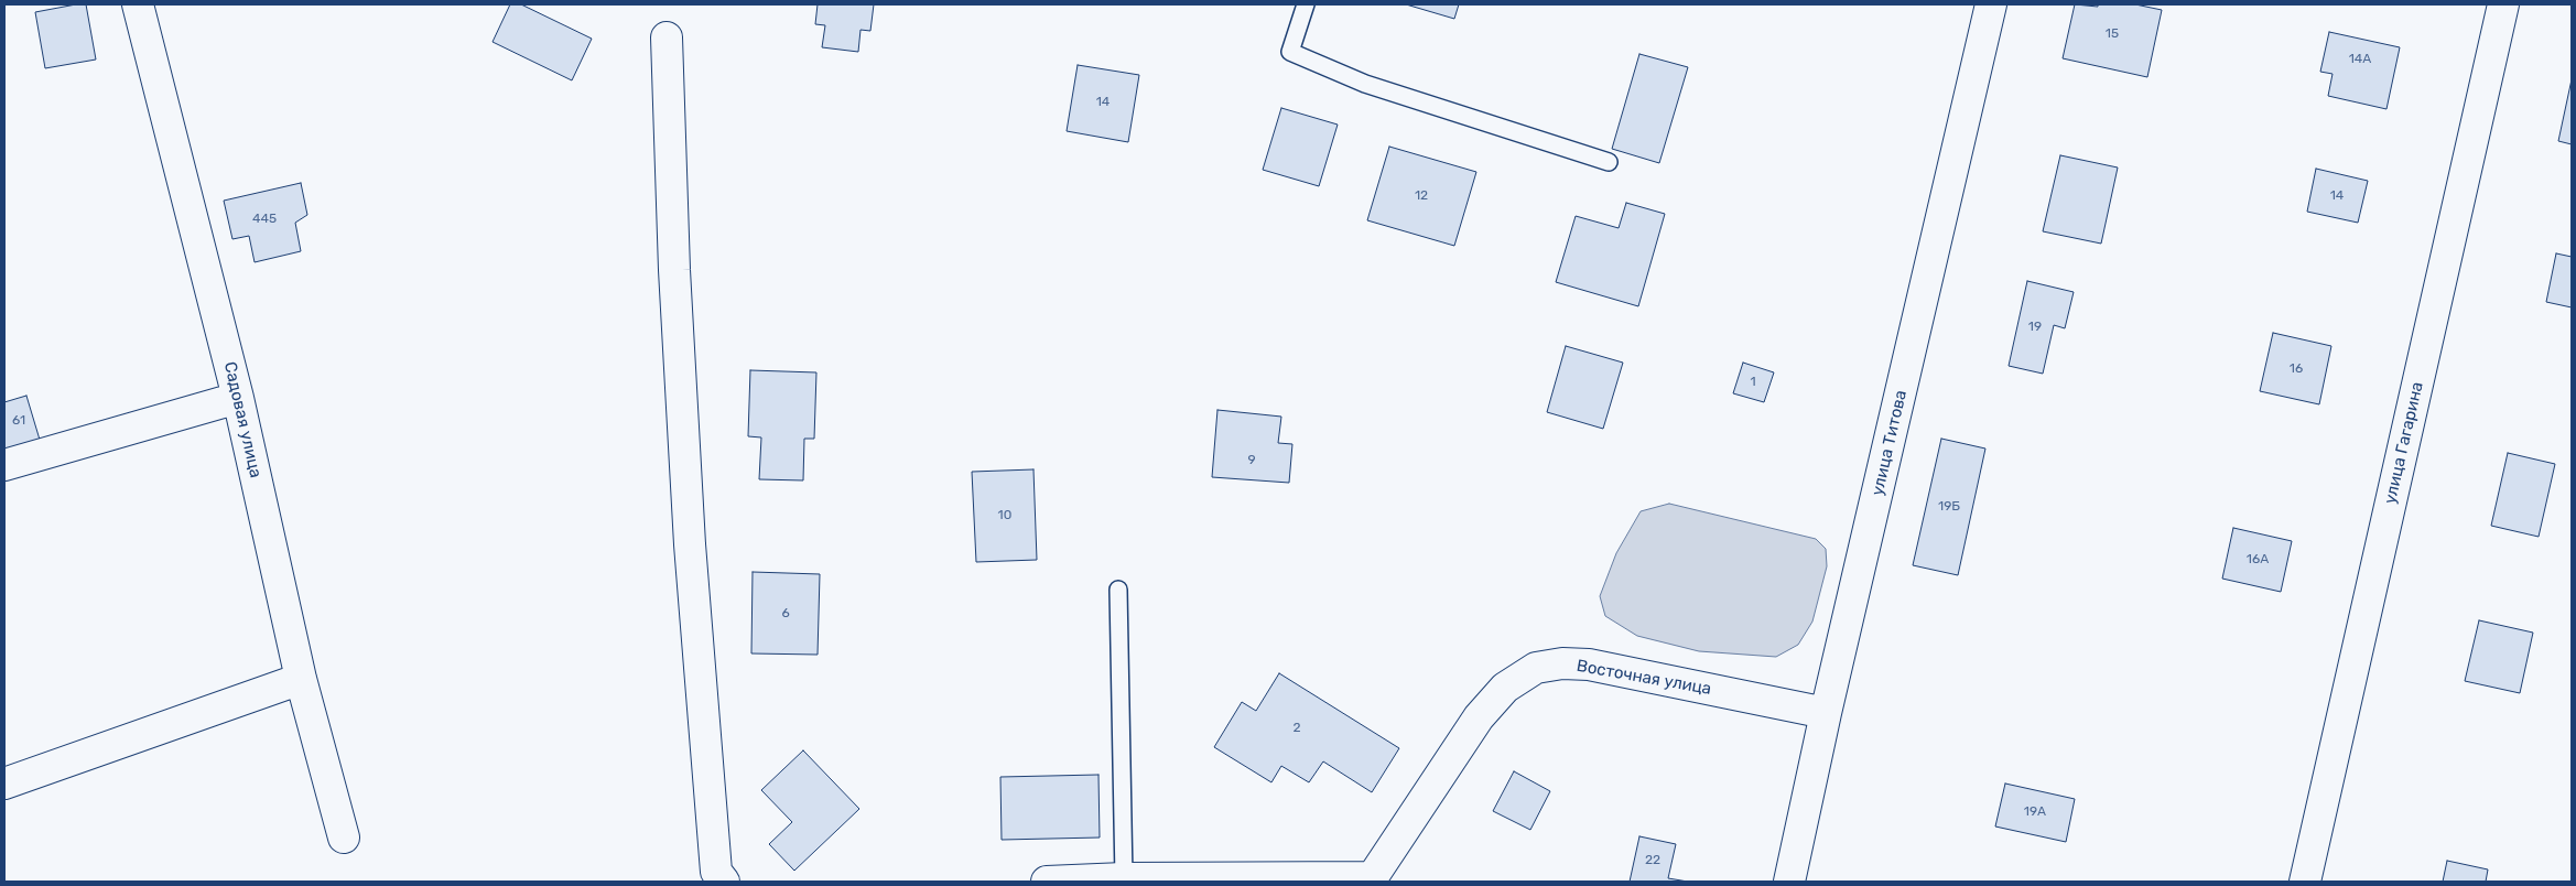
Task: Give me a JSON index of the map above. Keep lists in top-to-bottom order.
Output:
{
  "streets": {
    "street": [
      "Садовая улица",
      "улица Титова",
      "улица Гагарина",
      "Восточная улица"
    ]
  },
  "crossings": [
    ["улица Титова", "Восточная улица"]
  ],
  "house_numbers": [
    "15",
    "14А",
    "14",
    "12",
    "14",
    "445",
    "19",
    "16",
    "1",
    "61",
    "9",
    "19Б",
    "10",
    "16А",
    "6",
    "2",
    "19А",
    "22"
  ]
}
